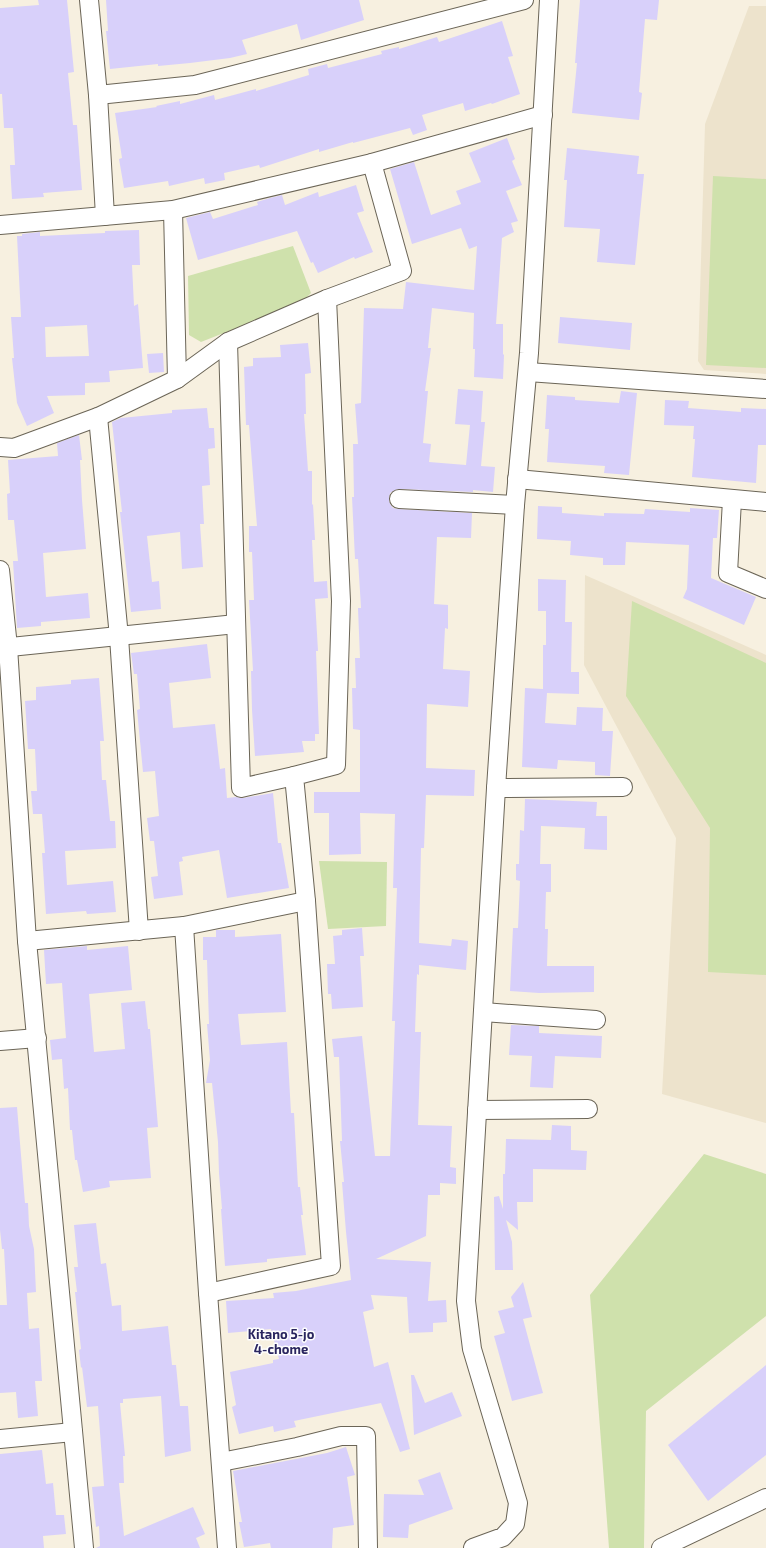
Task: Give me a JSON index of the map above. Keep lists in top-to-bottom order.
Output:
{
  "districts": ["Kitano 5-jo 4-chome"]
}
